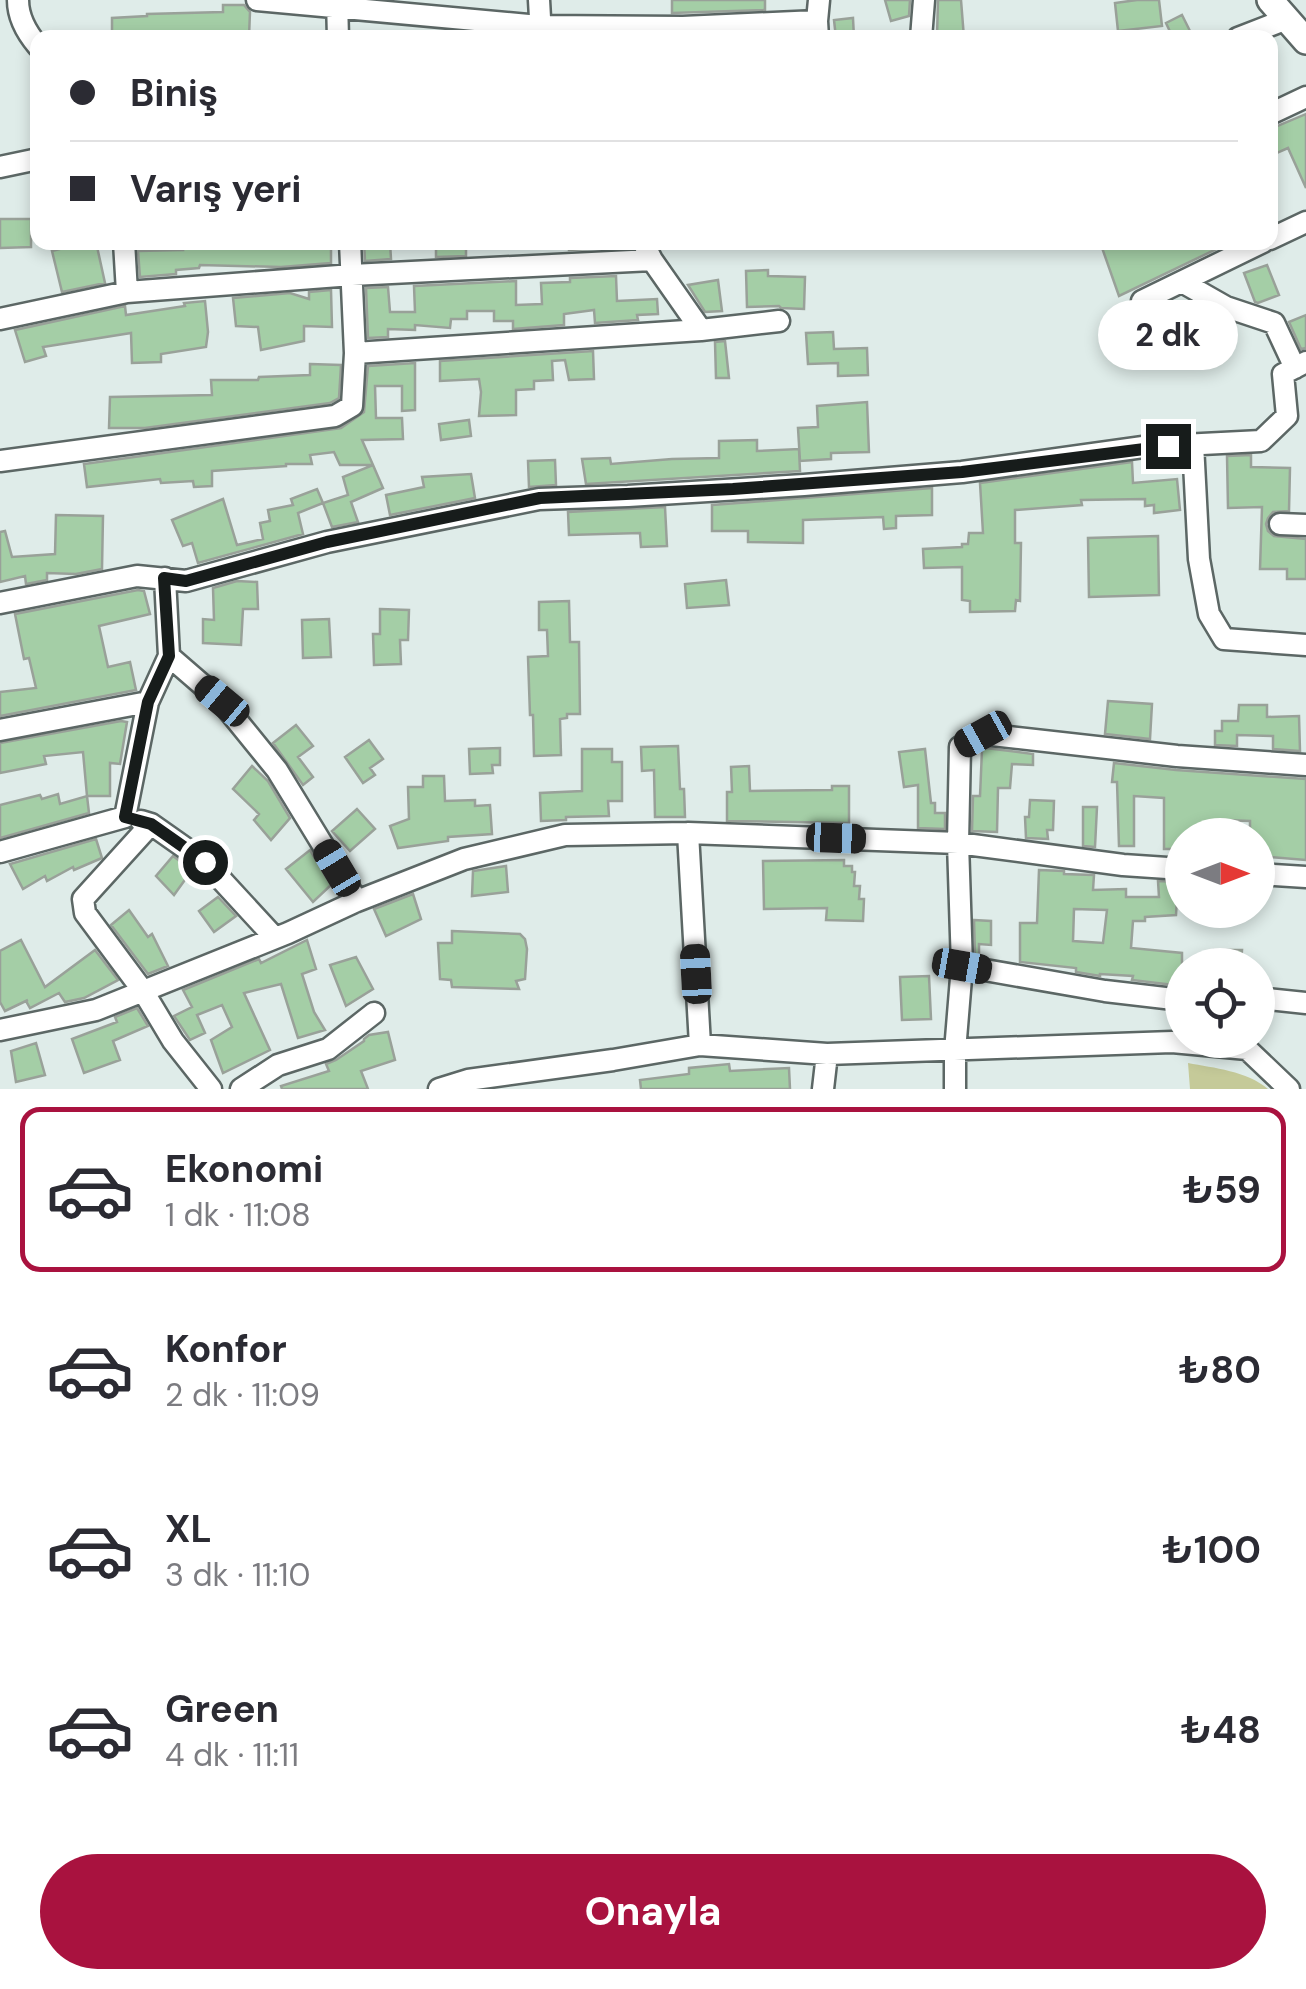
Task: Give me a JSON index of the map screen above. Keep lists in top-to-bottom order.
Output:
{
  "north": "right",
  "page": {
    "banner": ["Biniş", "Varış yeri"],
    "bubble": "2 dk",
    "list": [
      {
        "name": "Ekonomi",
        "note": "1 dk · 11:08",
        "value": "₺59"
      },
      {
        "name": "Konfor",
        "note": "2 dk · 11:09",
        "value": "₺80"
      },
      {
        "name": "XL",
        "note": "3 dk · 11:10",
        "value": "₺100"
      },
      {
        "name": "Green",
        "note": "4 dk · 11:11",
        "value": "₺48"
      }
    ],
    "buttons": "Onayla"
  }
}
